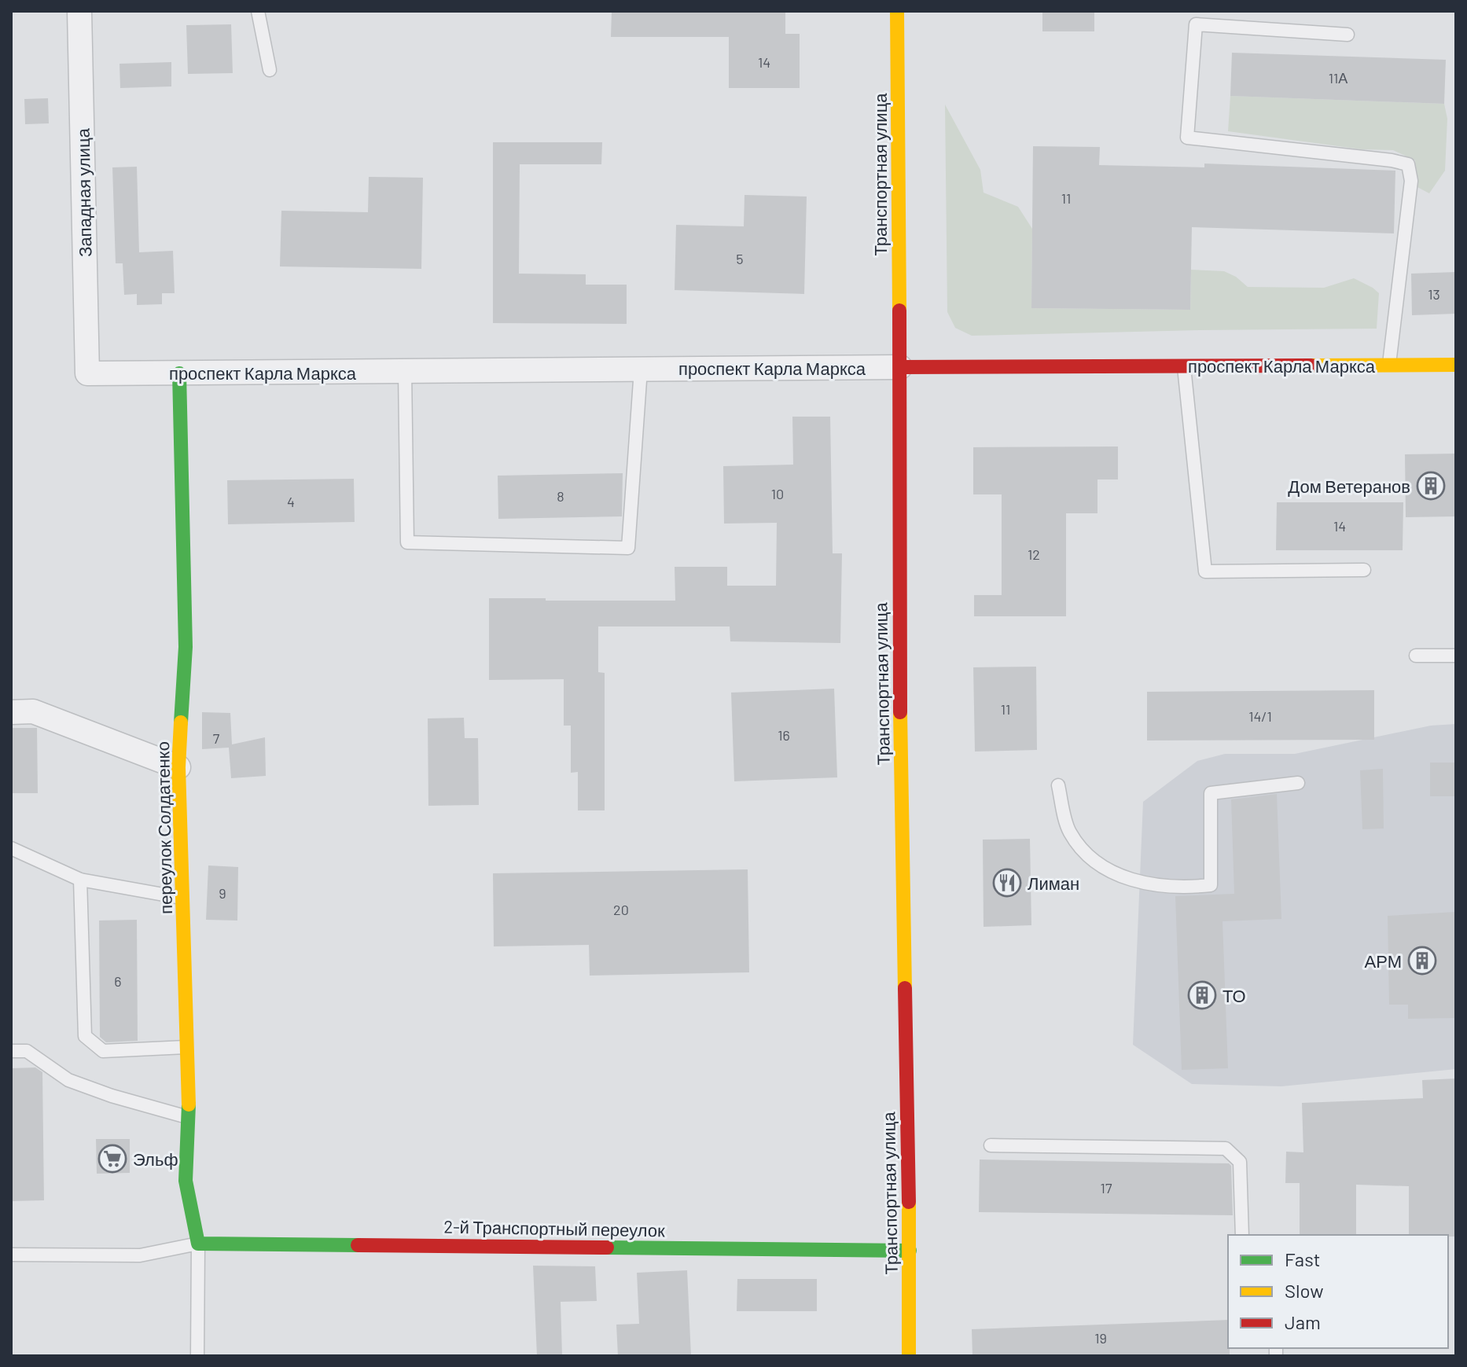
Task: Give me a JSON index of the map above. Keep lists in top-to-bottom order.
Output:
{
  "streets": {
    "street": [
      "Транспортная улица",
      "Западная улица",
      "проспект Карла Маркса",
      "переулок Солдатенко",
      "2-й Транспортный переулок"
    ]
  },
  "crossings": [
    ["Транспортная улица", "проспект Карла Маркса"],
    ["Транспортная улица", "2-й Транспортный переулок"],
    ["Западная улица", "проспект Карла Маркса"],
    ["проспект Карла Маркса", "переулок Солдатенко"],
    ["переулок Солдатенко", "2-й Транспортный переулок"]
  ],
  "places": {
    "building": ["Дом Ветеранов", "АРМ", "ТО"],
    "restaurant": ["Лиман"],
    "supermarket": ["Эльф"]
  },
  "house_numbers": [
    "14",
    "11А",
    "11",
    "5",
    "13",
    "10",
    "8",
    "4",
    "14",
    "12",
    "11",
    "14/1",
    "16",
    "7",
    "9",
    "20",
    "6",
    "17",
    "19"
  ],
  "legend": ["Fast", "Slow", "Jam"]
}
